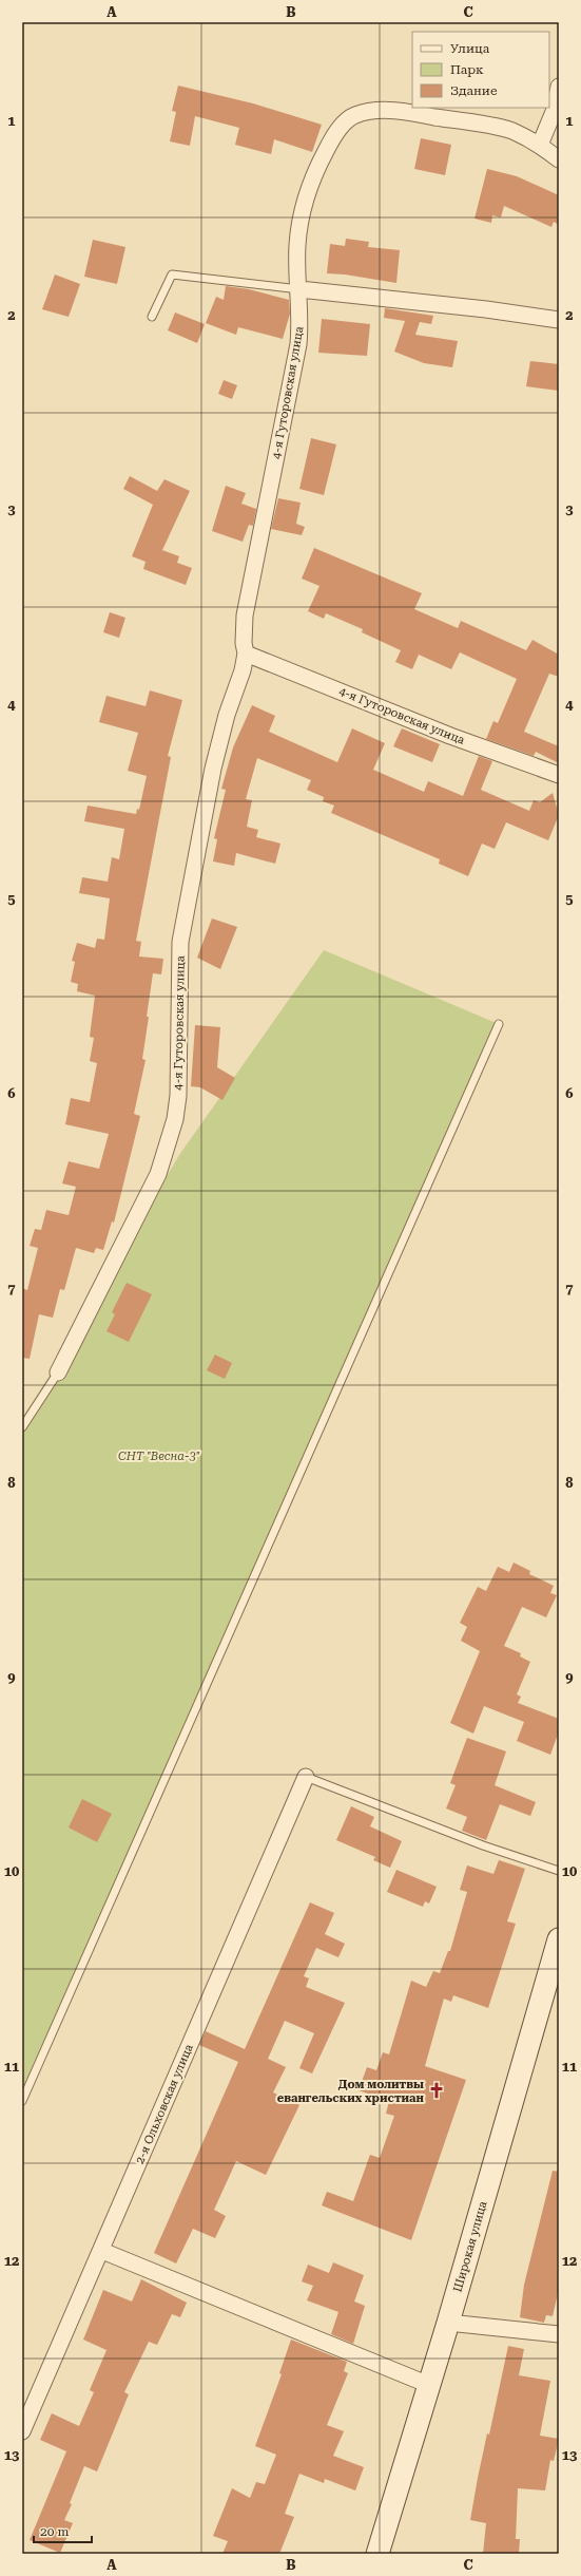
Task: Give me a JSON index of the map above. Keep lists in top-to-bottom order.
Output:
{
  "streets": {
    "street": ["4-я Гуторовская улица", "2-я Ольховская улица", "Широкая улица"]
  },
  "parks": ["СНТ \"Весна-3\""],
  "places": {
    "church": ["Дом молитвы евангельских христиан"]
  },
  "legend": ["Улица", "Парк", "Здание"],
  "scale_bar": "20 m",
  "grid": {
    "columns": ["A", "B", "C"],
    "rows": [
      "1",
      "2",
      "3",
      "4",
      "5",
      "6",
      "7",
      "8",
      "9",
      "10",
      "11",
      "12",
      "13"
    ]
  }
}
